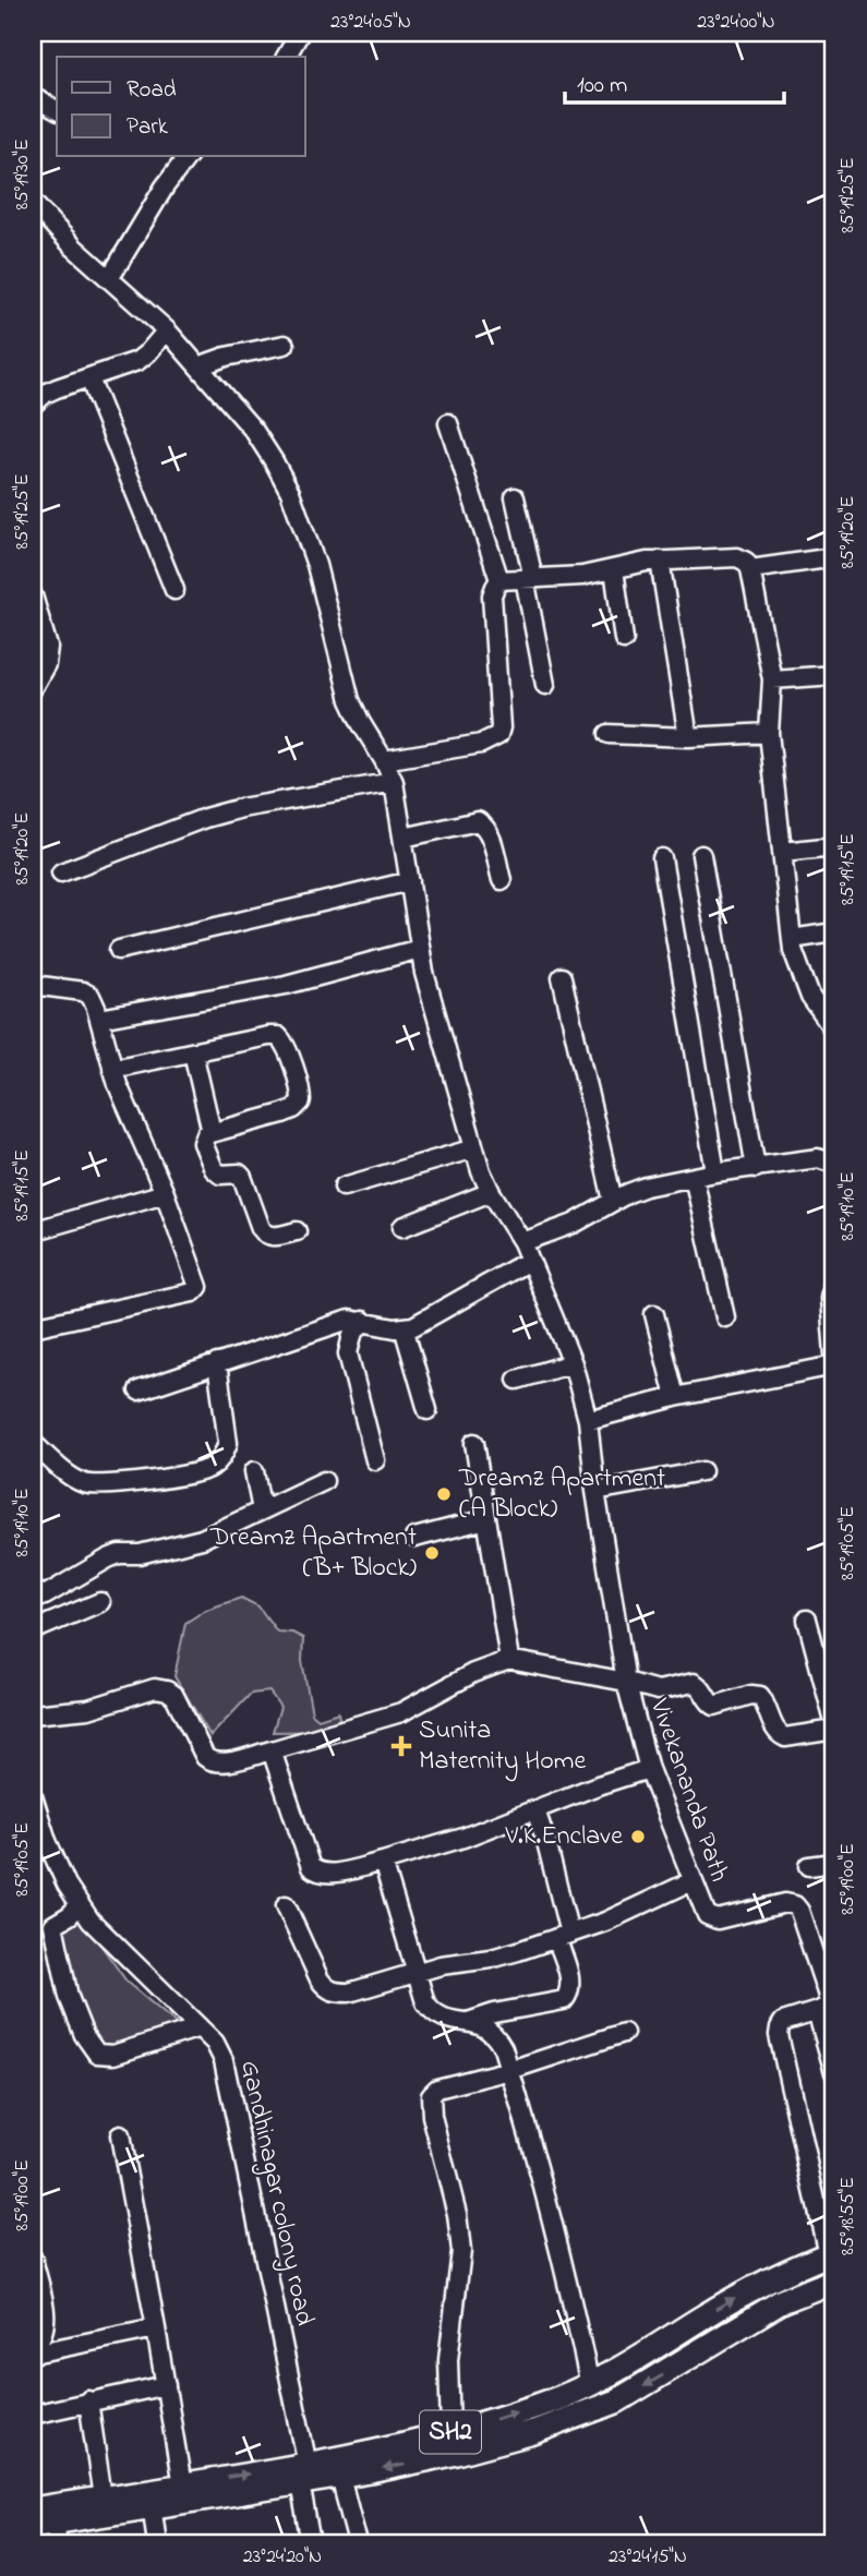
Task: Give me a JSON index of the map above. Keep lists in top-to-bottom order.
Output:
{
  "streets": {
    "main road": ["SH2"],
    "street": ["Vivekananda Path", "Gandhinagar colony road"]
  },
  "crossings": [
    ["Gandhinagar colony road", "SH2"]
  ],
  "places": {
    "other": ["Dreamz Apartment (A Block)", "Dreamz Apartment (B+ Block)", "V.K.Enclave"],
    "health": ["Sunita Maternity Home"]
  },
  "legend": ["Road", "Park"],
  "scale_bar": "100 m",
  "coordinates": [
    "23°24'05\"N",
    "23°24'00\"N",
    "85°19'30\"E",
    "85°19'25\"E",
    "85°19'20\"E",
    "85°19'15\"E",
    "85°19'10\"E",
    "85°19'05\"E",
    "85°19'00\"E",
    "85°18'55\"E",
    "23°24'20\"N",
    "23°24'15\"N"
  ]
}
